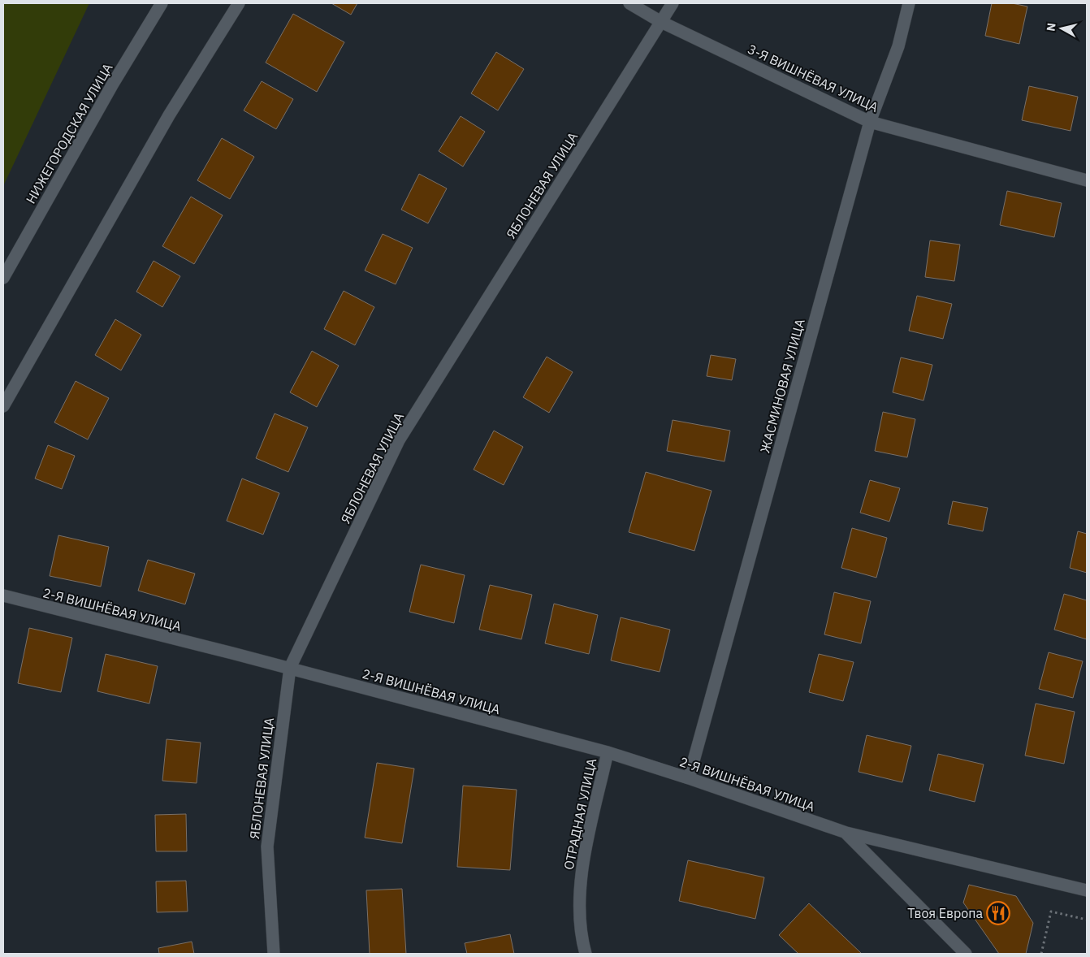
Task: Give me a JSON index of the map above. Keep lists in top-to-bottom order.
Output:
{
  "streets": {
    "street": [
      "3-Я ВИШНЁВАЯ УЛИЦА",
      "НИЖЕГОРОДСКАЯ УЛИЦА",
      "ЯБЛОНЕВАЯ УЛИЦА",
      "ЖАСМИНОВАЯ УЛИЦА",
      "2-Я ВИШНЁВАЯ УЛИЦА",
      "ОТРАДНАЯ УЛИЦА"
    ]
  },
  "crossings": [
    ["3-Я ВИШНЁВАЯ УЛИЦА", "ЯБЛОНЕВАЯ УЛИЦА"],
    ["3-Я ВИШНЁВАЯ УЛИЦА", "ЖАСМИНОВАЯ УЛИЦА"],
    ["ЯБЛОНЕВАЯ УЛИЦА", "2-Я ВИШНЁВАЯ УЛИЦА"],
    ["ЖАСМИНОВАЯ УЛИЦА", "2-Я ВИШНЁВАЯ УЛИЦА"],
    ["2-Я ВИШНЁВАЯ УЛИЦА", "ОТРАДНАЯ УЛИЦА"]
  ],
  "places": {
    "restaurant": ["Твоя Европа"]
  },
  "north": "left"
}
